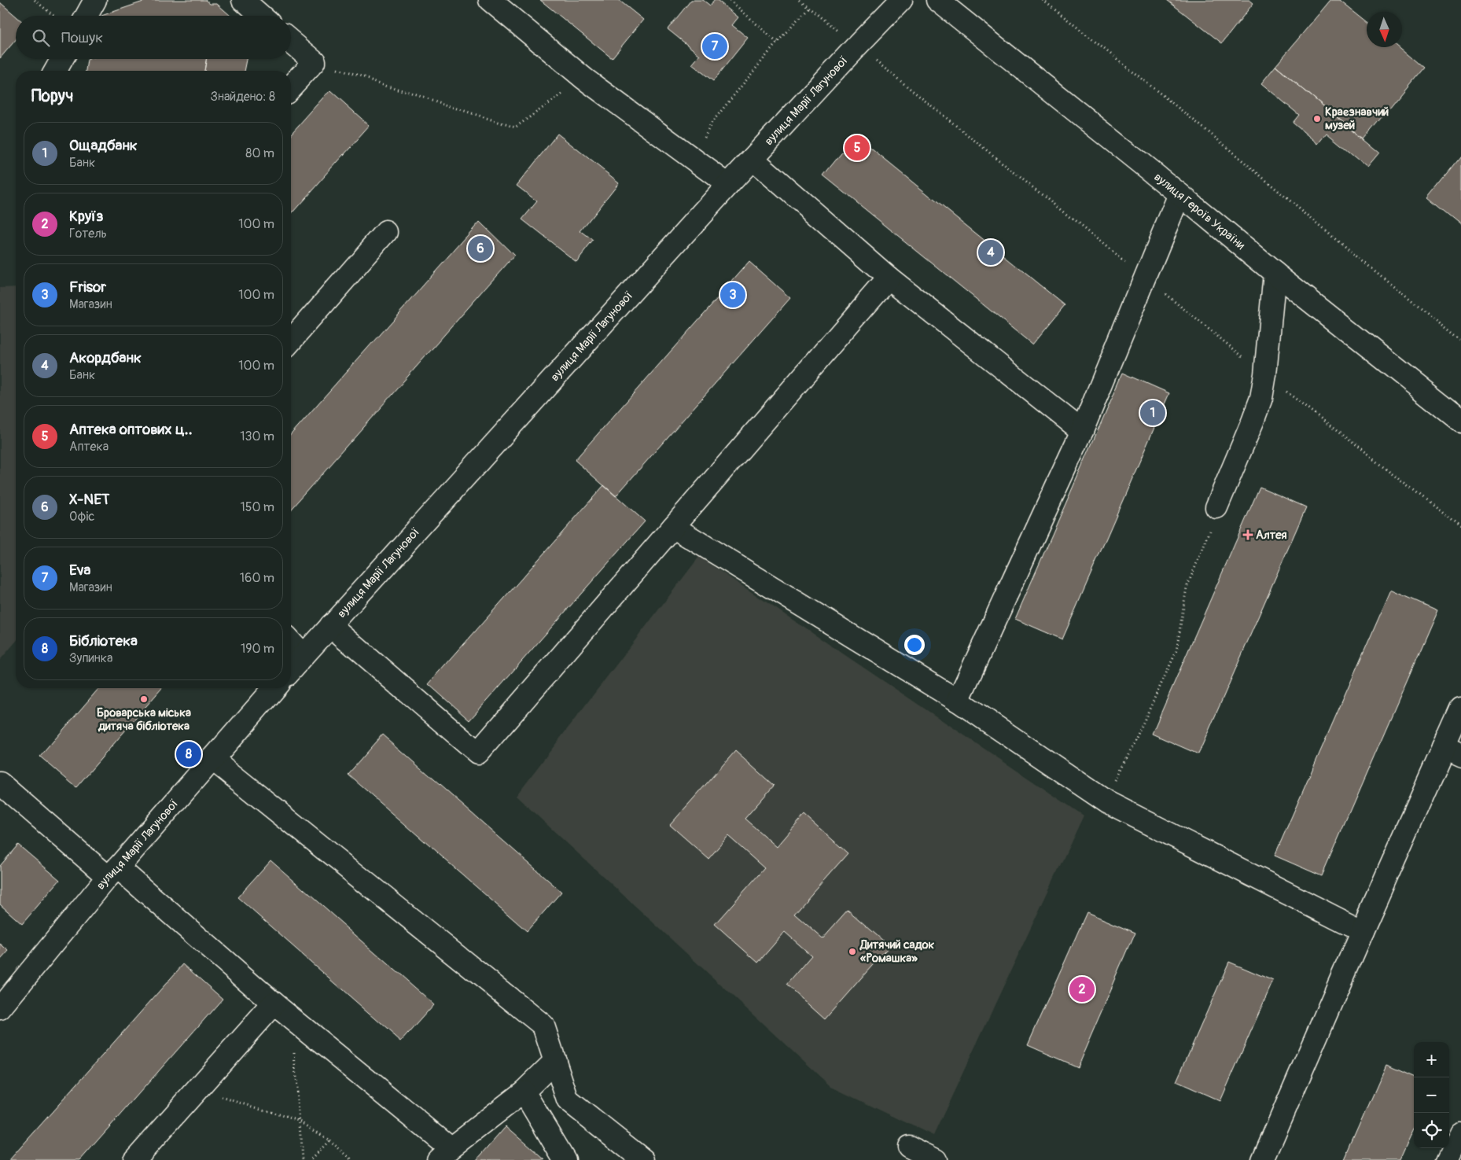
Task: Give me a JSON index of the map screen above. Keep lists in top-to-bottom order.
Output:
{
  "streets": {
    "street": ["вулиця Марії Лагунової", "вулиця Героїв України"]
  },
  "places": {
    "other": ["Краєзнавчий музей", "Броварська міська дитяча бібліотека", "Дитячий садок «Ромашка»"],
    "health": ["Алтея"]
  },
  "north": "bottom",
  "page": {
    "search": "Пошук",
    "pins": [
      "7",
      "5",
      "6",
      "4",
      "3",
      "1",
      "8",
      "2"
    ],
    "heading": ["Поруч", "Знайдено: 8"],
    "list": [
      {
        "mark": "1",
        "name": "Ощадбанк",
        "note": "Банк",
        "value": "80 m"
      },
      {
        "mark": "2",
        "name": "Круїз",
        "note": "Готель",
        "value": "100 m"
      },
      {
        "mark": "3",
        "name": "Frisor",
        "note": "Магазин",
        "value": "100 m"
      },
      {
        "mark": "4",
        "name": "Акордбанк",
        "note": "Банк",
        "value": "100 m"
      },
      {
        "mark": "5",
        "name": "Аптека оптових ц‥",
        "note": "Аптека",
        "value": "130 m"
      },
      {
        "mark": "6",
        "name": "Х-NET",
        "note": "Офіс",
        "value": "150 m"
      },
      {
        "mark": "7",
        "name": "Eva",
        "note": "Магазин",
        "value": "160 m"
      },
      {
        "mark": "8",
        "name": "Бібліотека",
        "note": "Зупинка",
        "value": "190 m"
      }
    ],
    "map_buttons": ["+", "−"]
  }
}
